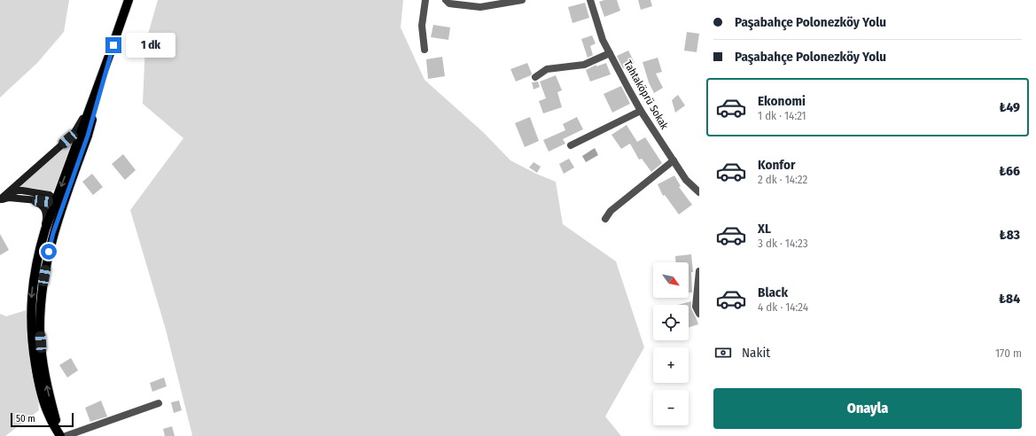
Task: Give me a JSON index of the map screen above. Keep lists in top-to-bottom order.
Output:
{
  "streets": {
    "street": ["Tahtaköprü Sokak"]
  },
  "scale_bar": "50 m",
  "north": "bottom right",
  "page": {
    "banner": ["Paşabahçe Polonezköy Yolu", "Paşabahçe Polonezköy Yolu"],
    "bubble": "1 dk",
    "list": [
      {
        "name": "Ekonomi",
        "note": "1 dk · 14:21",
        "value": "₺49"
      },
      {
        "name": "Konfor",
        "note": "2 dk · 14:22",
        "value": "₺66"
      },
      {
        "name": "XL",
        "note": "3 dk · 14:23",
        "value": "₺83"
      },
      {
        "name": "Black",
        "note": "4 dk · 14:24",
        "value": "₺84"
      }
    ],
    "map_buttons": ["+", "−"],
    "pay": ["Nakit", "170 m"],
    "buttons": "Onayla",
    "scale": "50 m"
  }
}
